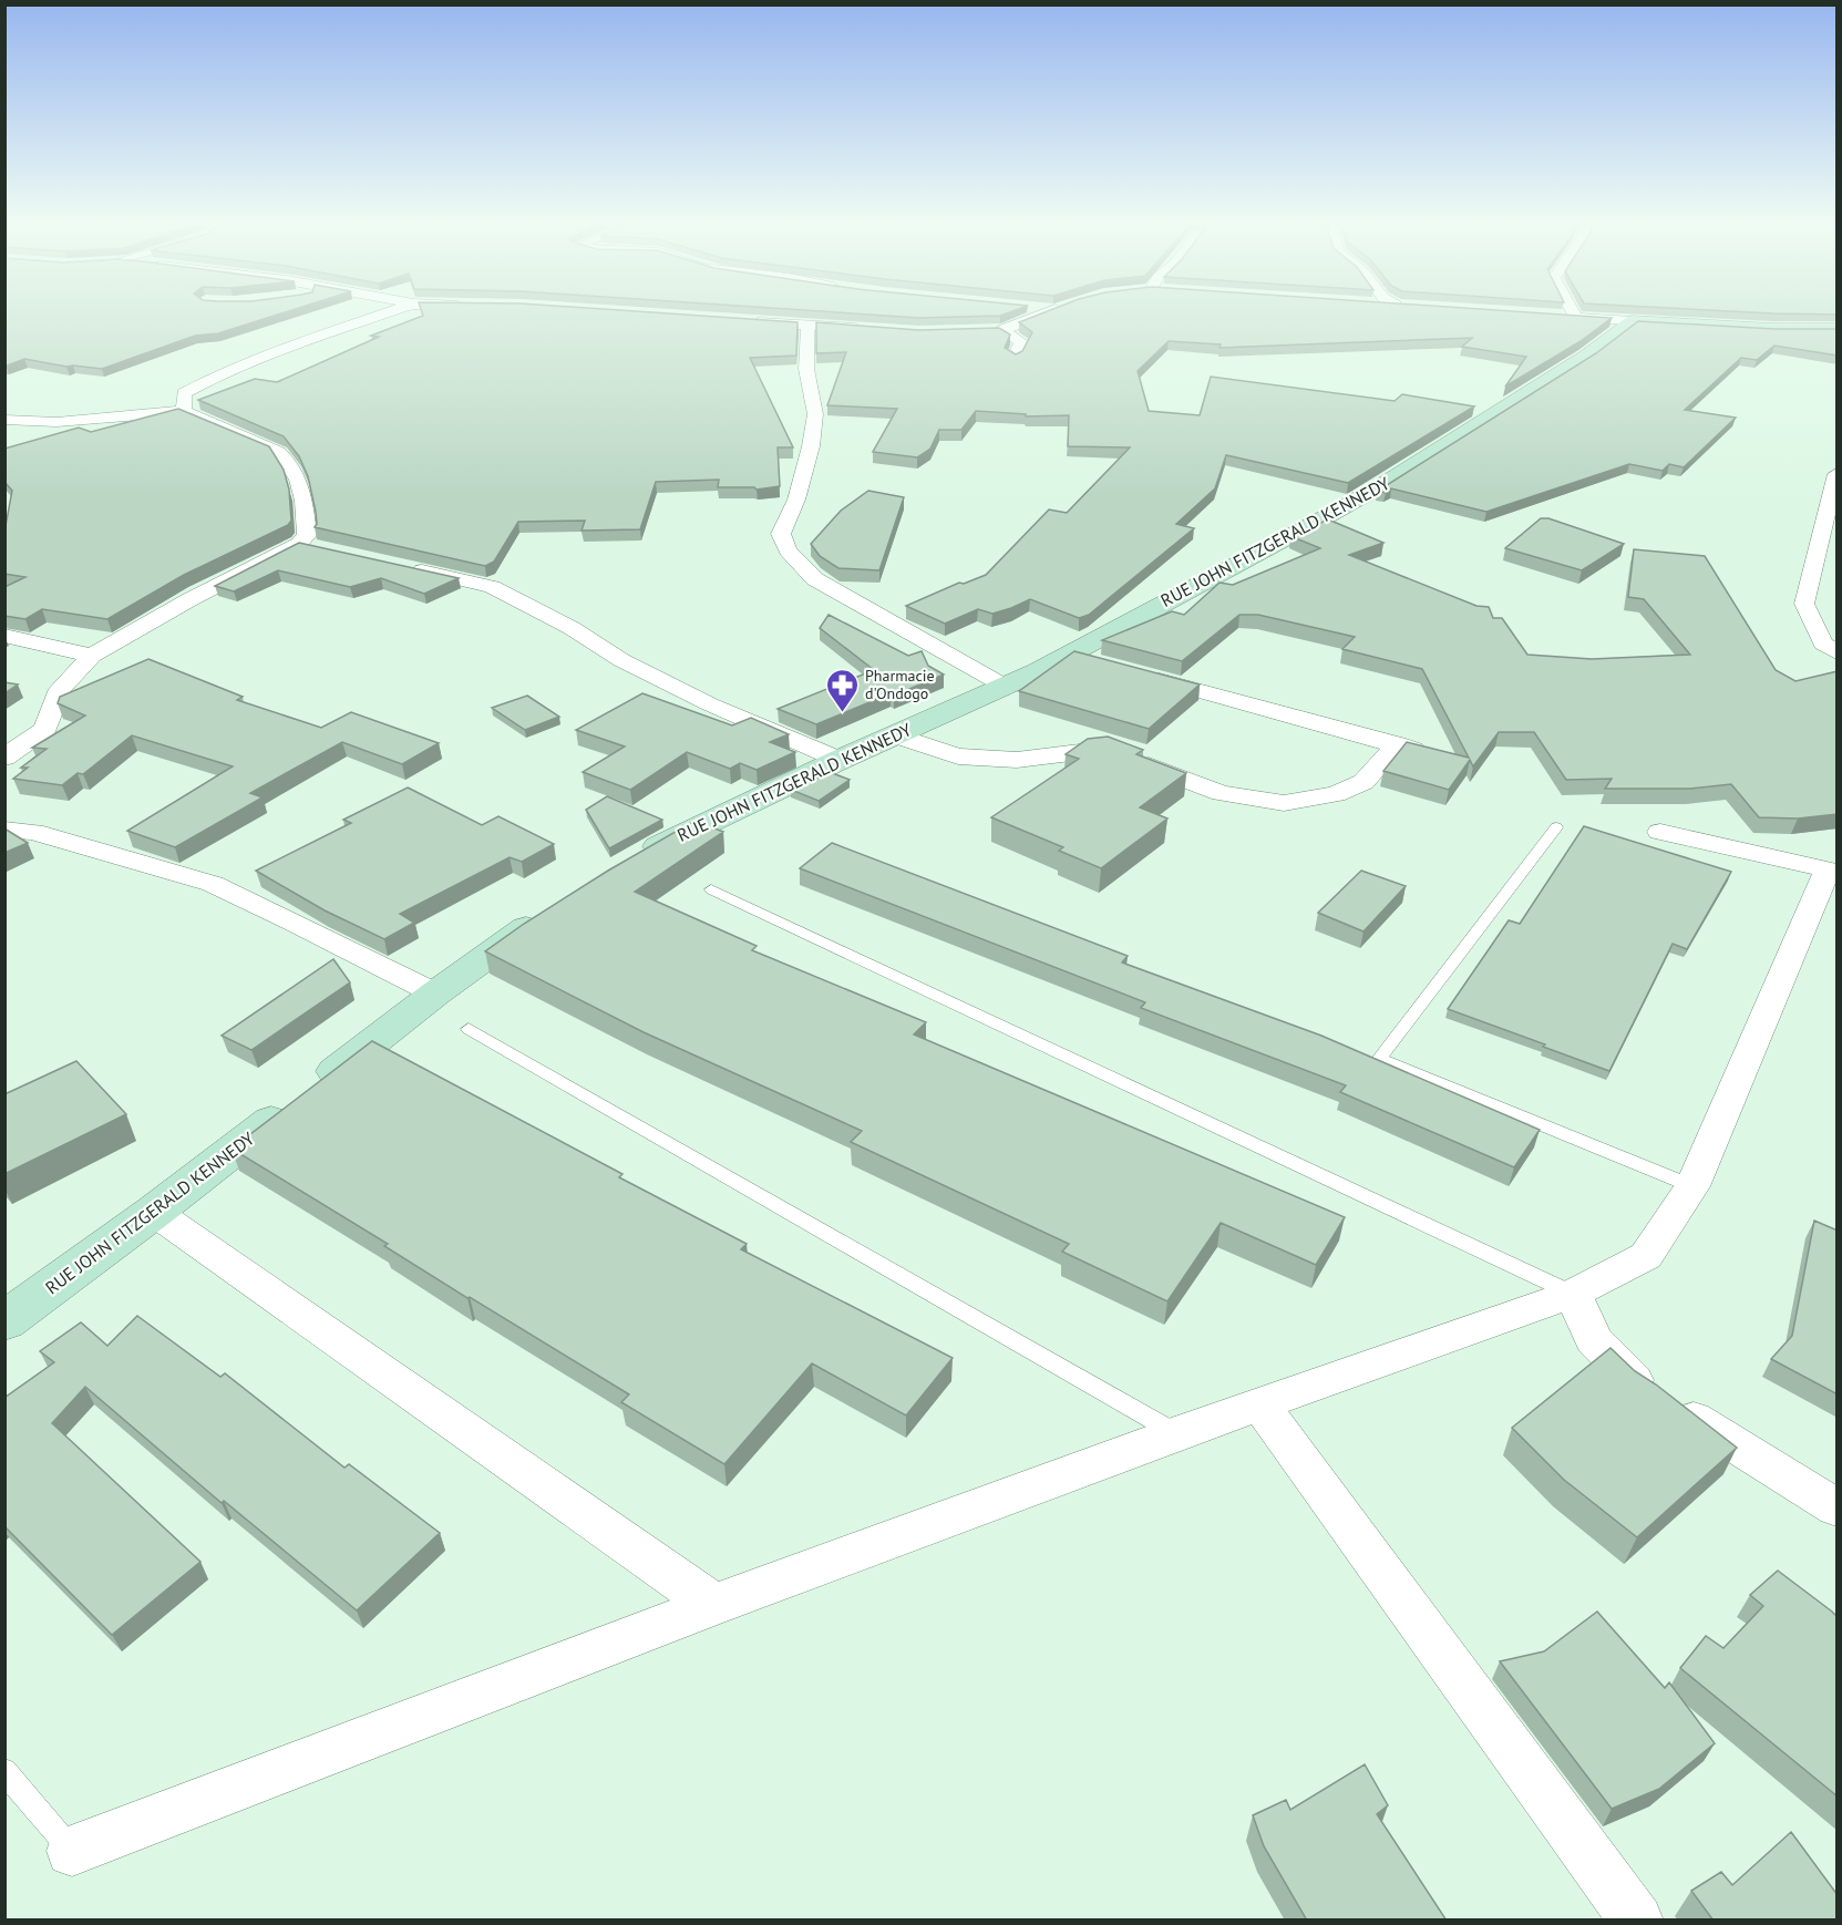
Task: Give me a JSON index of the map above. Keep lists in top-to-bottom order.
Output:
{
  "streets": {
    "street": ["RUE JOHN FITZGERALD KENNEDY"]
  },
  "places": {
    "pharmacy": ["Pharmacie d'Ondogo"]
  }
}
